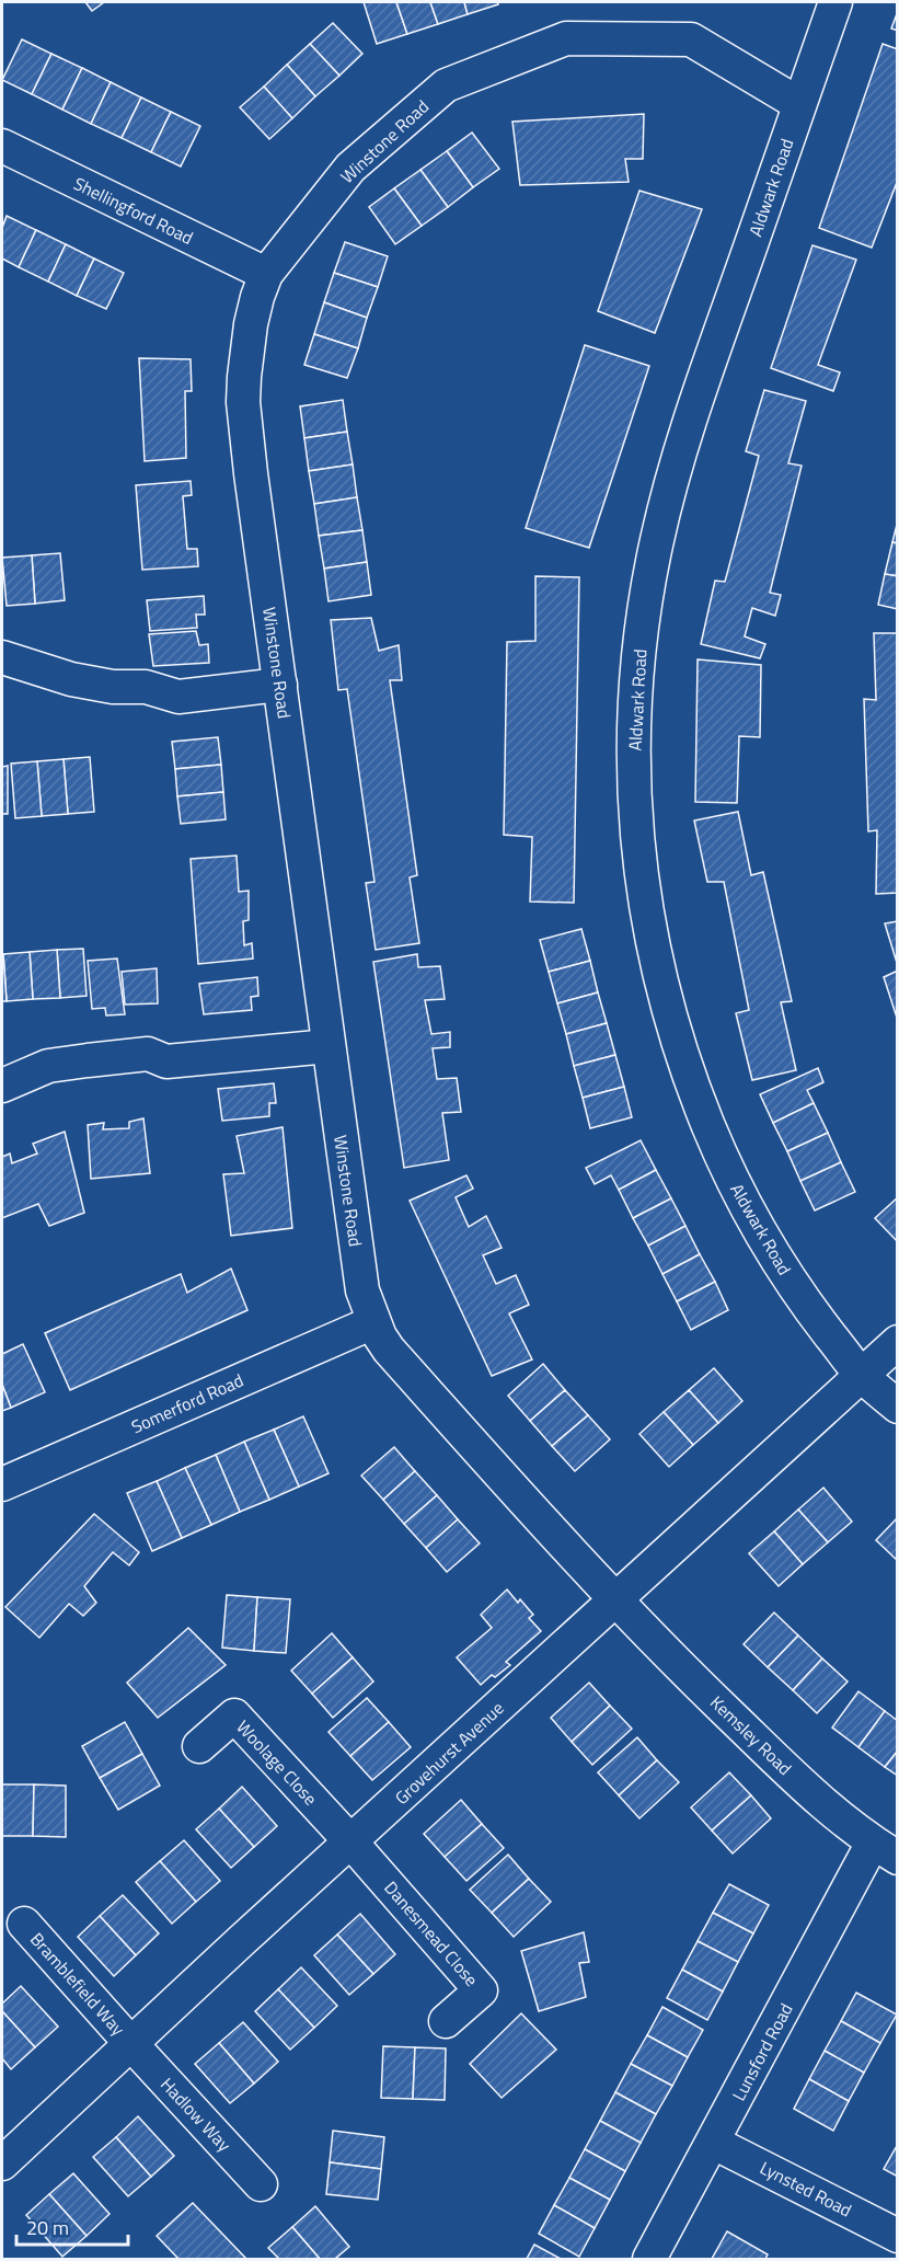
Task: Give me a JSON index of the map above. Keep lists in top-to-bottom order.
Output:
{
  "streets": {
    "street": [
      "Winstone Road",
      "Aldwark Road",
      "Shellingford Road",
      "Somerford Road",
      "Kemsley Road",
      "Grovehurst Avenue",
      "Woolage Close",
      "Danesmead Close",
      "Bramblefield Way",
      "Lunsford Road",
      "Hadlow Way",
      "Lynsted Road"
    ]
  },
  "crossings": [
    ["Winstone Road", "Aldwark Road"],
    ["Winstone Road", "Shellingford Road"],
    ["Winstone Road", "Somerford Road"],
    ["Winstone Road", "Kemsley Road"],
    ["Winstone Road", "Grovehurst Avenue"],
    ["Aldwark Road", "Grovehurst Avenue"],
    ["Kemsley Road", "Grovehurst Avenue"],
    ["Kemsley Road", "Lunsford Road"],
    ["Grovehurst Avenue", "Woolage Close"],
    ["Grovehurst Avenue", "Danesmead Close"],
    ["Grovehurst Avenue", "Bramblefield Way"],
    ["Grovehurst Avenue", "Hadlow Way"],
    ["Woolage Close", "Danesmead Close"],
    ["Bramblefield Way", "Hadlow Way"],
    ["Lunsford Road", "Lynsted Road"]
  ],
  "scale_bar": "20 m"
}
